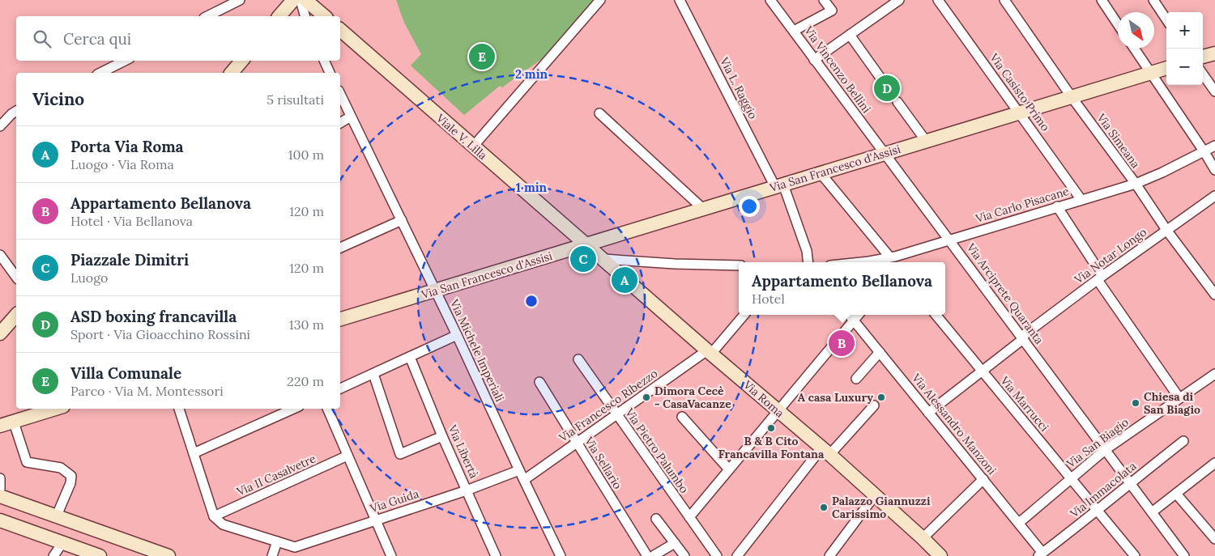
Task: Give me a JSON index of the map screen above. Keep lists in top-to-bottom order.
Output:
{
  "streets": {
    "street": [
      "Via Vincenzo Bellini",
      "Via L. Raggio",
      "Via Casisto Primo",
      "Viale V. Lilla",
      "Via Simeana",
      "Via San Francesco d'Assisi",
      "Via Carlo Pisacane",
      "Via Notar Longo",
      "Via Arciprete Quaranta",
      "Via Michele Imperiali",
      "Via Roma",
      "Via Marrucci",
      "Via Francesco Ribezzo",
      "Via Alessandro Manzoni",
      "Via San Biagio",
      "Via Pietro Palumbo",
      "Via Libertà",
      "Via Sellario",
      "Via II Casalvetre",
      "Via Immacolata",
      "Via Guida"
    ]
  },
  "crossings": [
    ["Via Vincenzo Bellini", "Via San Francesco d'Assisi"],
    ["Via Vincenzo Bellini", "Via Arciprete Quaranta"],
    ["Via L. Raggio", "Via San Francesco d'Assisi"],
    ["Via Casisto Primo", "Via San Francesco d'Assisi"],
    ["Via Casisto Primo", "Via Carlo Pisacane"],
    ["Viale V. Lilla", "Via San Francesco d'Assisi"],
    ["Viale V. Lilla", "Via Roma"],
    ["Via Simeana", "Via San Francesco d'Assisi"],
    ["Via Simeana", "Via Carlo Pisacane"],
    ["Via Simeana", "Via Notar Longo"],
    ["Via San Francesco d'Assisi", "Via Arciprete Quaranta"],
    ["Via San Francesco d'Assisi", "Via Michele Imperiali"],
    ["Via San Francesco d'Assisi", "Via Roma"],
    ["Via Carlo Pisacane", "Via Arciprete Quaranta"],
    ["Via Notar Longo", "Via Arciprete Quaranta"],
    ["Via Notar Longo", "Via Marrucci"],
    ["Via Notar Longo", "Via Alessandro Manzoni"],
    ["Via Arciprete Quaranta", "Via San Biagio"],
    ["Via Arciprete Quaranta", "Via Immacolata"],
    ["Via Michele Imperiali", "Via Francesco Ribezzo"],
    ["Via Michele Imperiali", "Via Guida"],
    ["Via Roma", "Via Francesco Ribezzo"],
    ["Via Marrucci", "Via San Biagio"],
    ["Via Marrucci", "Via Immacolata"],
    ["Via Francesco Ribezzo", "Via Pietro Palumbo"],
    ["Via Francesco Ribezzo", "Via Sellario"],
    ["Via Alessandro Manzoni", "Via San Biagio"],
    ["Via Alessandro Manzoni", "Via Immacolata"],
    ["Via Libertà", "Via Guida"],
    ["Via II Casalvetre", "Via Guida"]
  ],
  "places": [
    "Dimora Cecè - CasaVacanze",
    "A casa Luxury",
    "Chiesa di San Biagio",
    "B & B Cito Francavilla Fontana",
    "Palazzo Giannuzzi Carissimo"
  ],
  "north": "bottom right",
  "page": {
    "map_buttons": ["+", "−"],
    "search": "Cerca qui",
    "pins": [
      "E",
      "D",
      "C",
      "A",
      "B"
    ],
    "heading": ["Vicino", "5 risultati"],
    "list": [
      {
        "mark": "A",
        "name": "Porta Via Roma",
        "note": "Luogo · Via Roma",
        "value": "100 m"
      },
      {
        "mark": "B",
        "name": "Appartamento Bellanova",
        "note": "Hotel · Via Bellanova",
        "value": "120 m"
      },
      {
        "mark": "C",
        "name": "Piazzale Dimitri",
        "note": "Luogo",
        "value": "120 m"
      },
      {
        "mark": "D",
        "name": "ASD boxing francavilla",
        "note": "Sport · Via Gioacchino Rossini",
        "value": "130 m"
      },
      {
        "mark": "E",
        "name": "Villa Comunale",
        "note": "Parco · Via M. Montessori",
        "value": "220 m"
      }
    ],
    "popup": ["Appartamento Bellanova", "Hotel"]
  },
  "rings": ["2 min", "1 min"]
}
